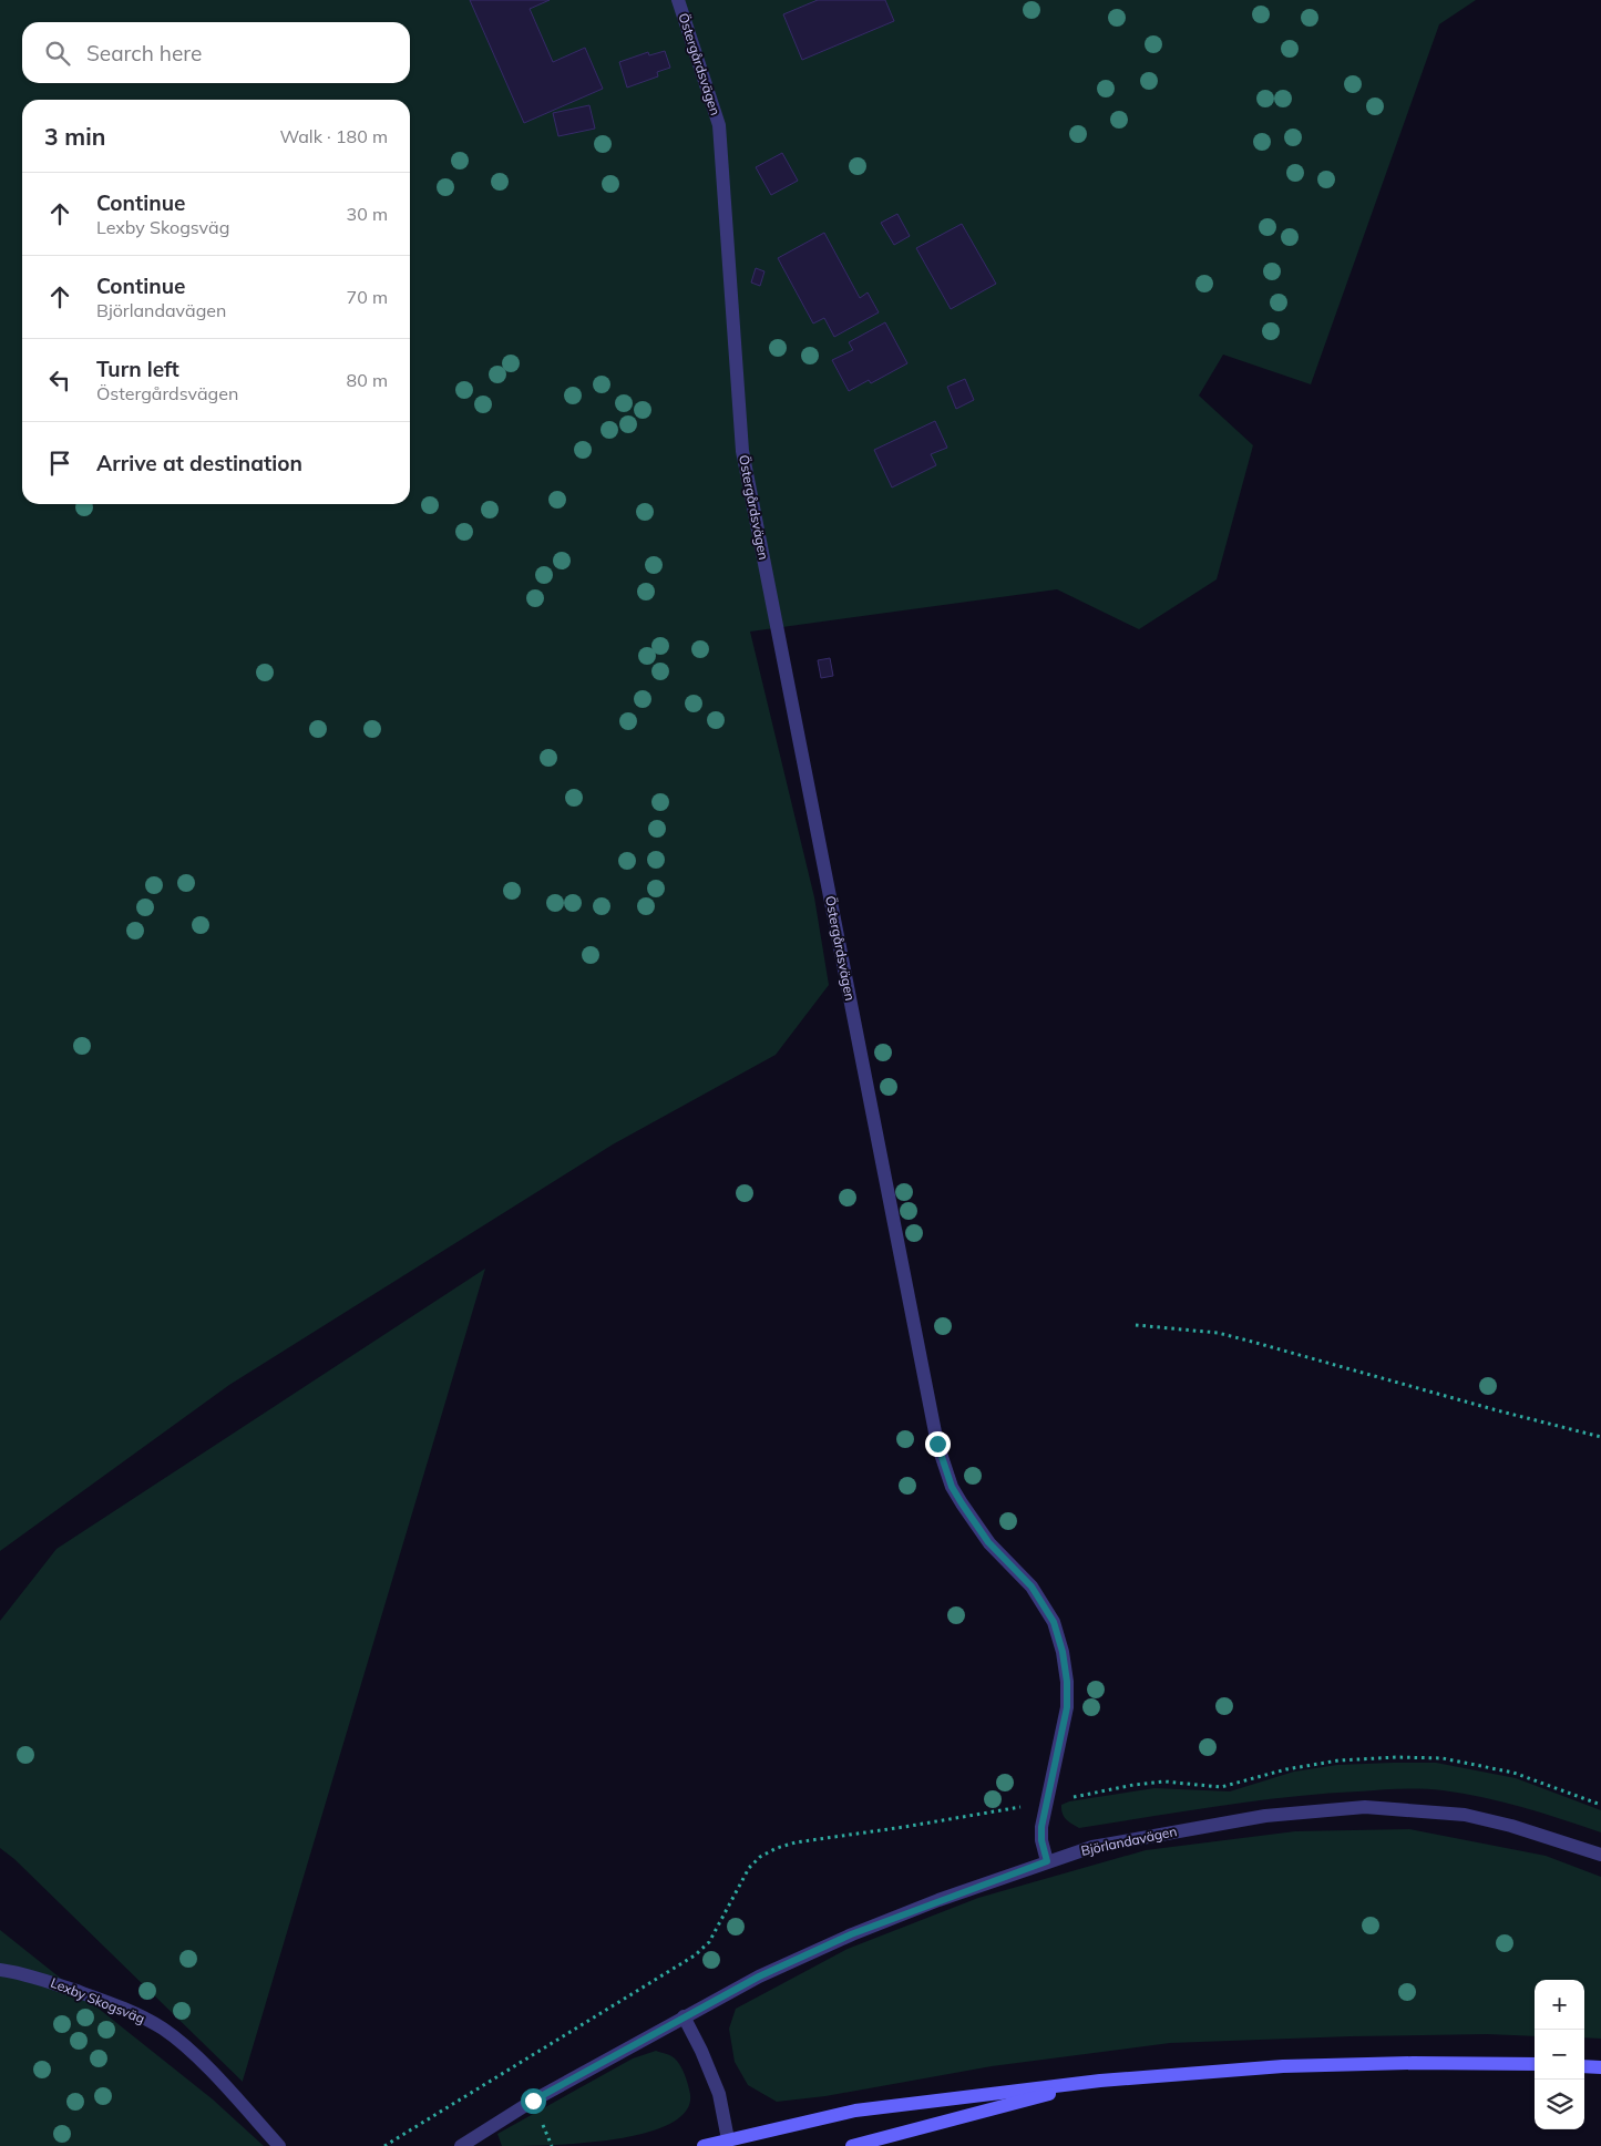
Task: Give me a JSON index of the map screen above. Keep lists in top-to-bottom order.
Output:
{
  "streets": {
    "street": ["Östergårdsvägen", "Björlandavägen", "Lexby Skogsväg"]
  },
  "crossings": [
    ["Östergårdsvägen", "Björlandavägen"]
  ],
  "page": {
    "search": "Search here",
    "heading": ["3 min", "Walk · 180 m"],
    "list": [
      ["Continue", "Lexby Skogsväg", "30 m"],
      ["Continue", "Björlandavägen", "70 m"],
      ["Turn left", "Östergårdsvägen", "80 m"],
      "Arrive at destination"
    ],
    "map_buttons": ["+", "−"]
  }
}
